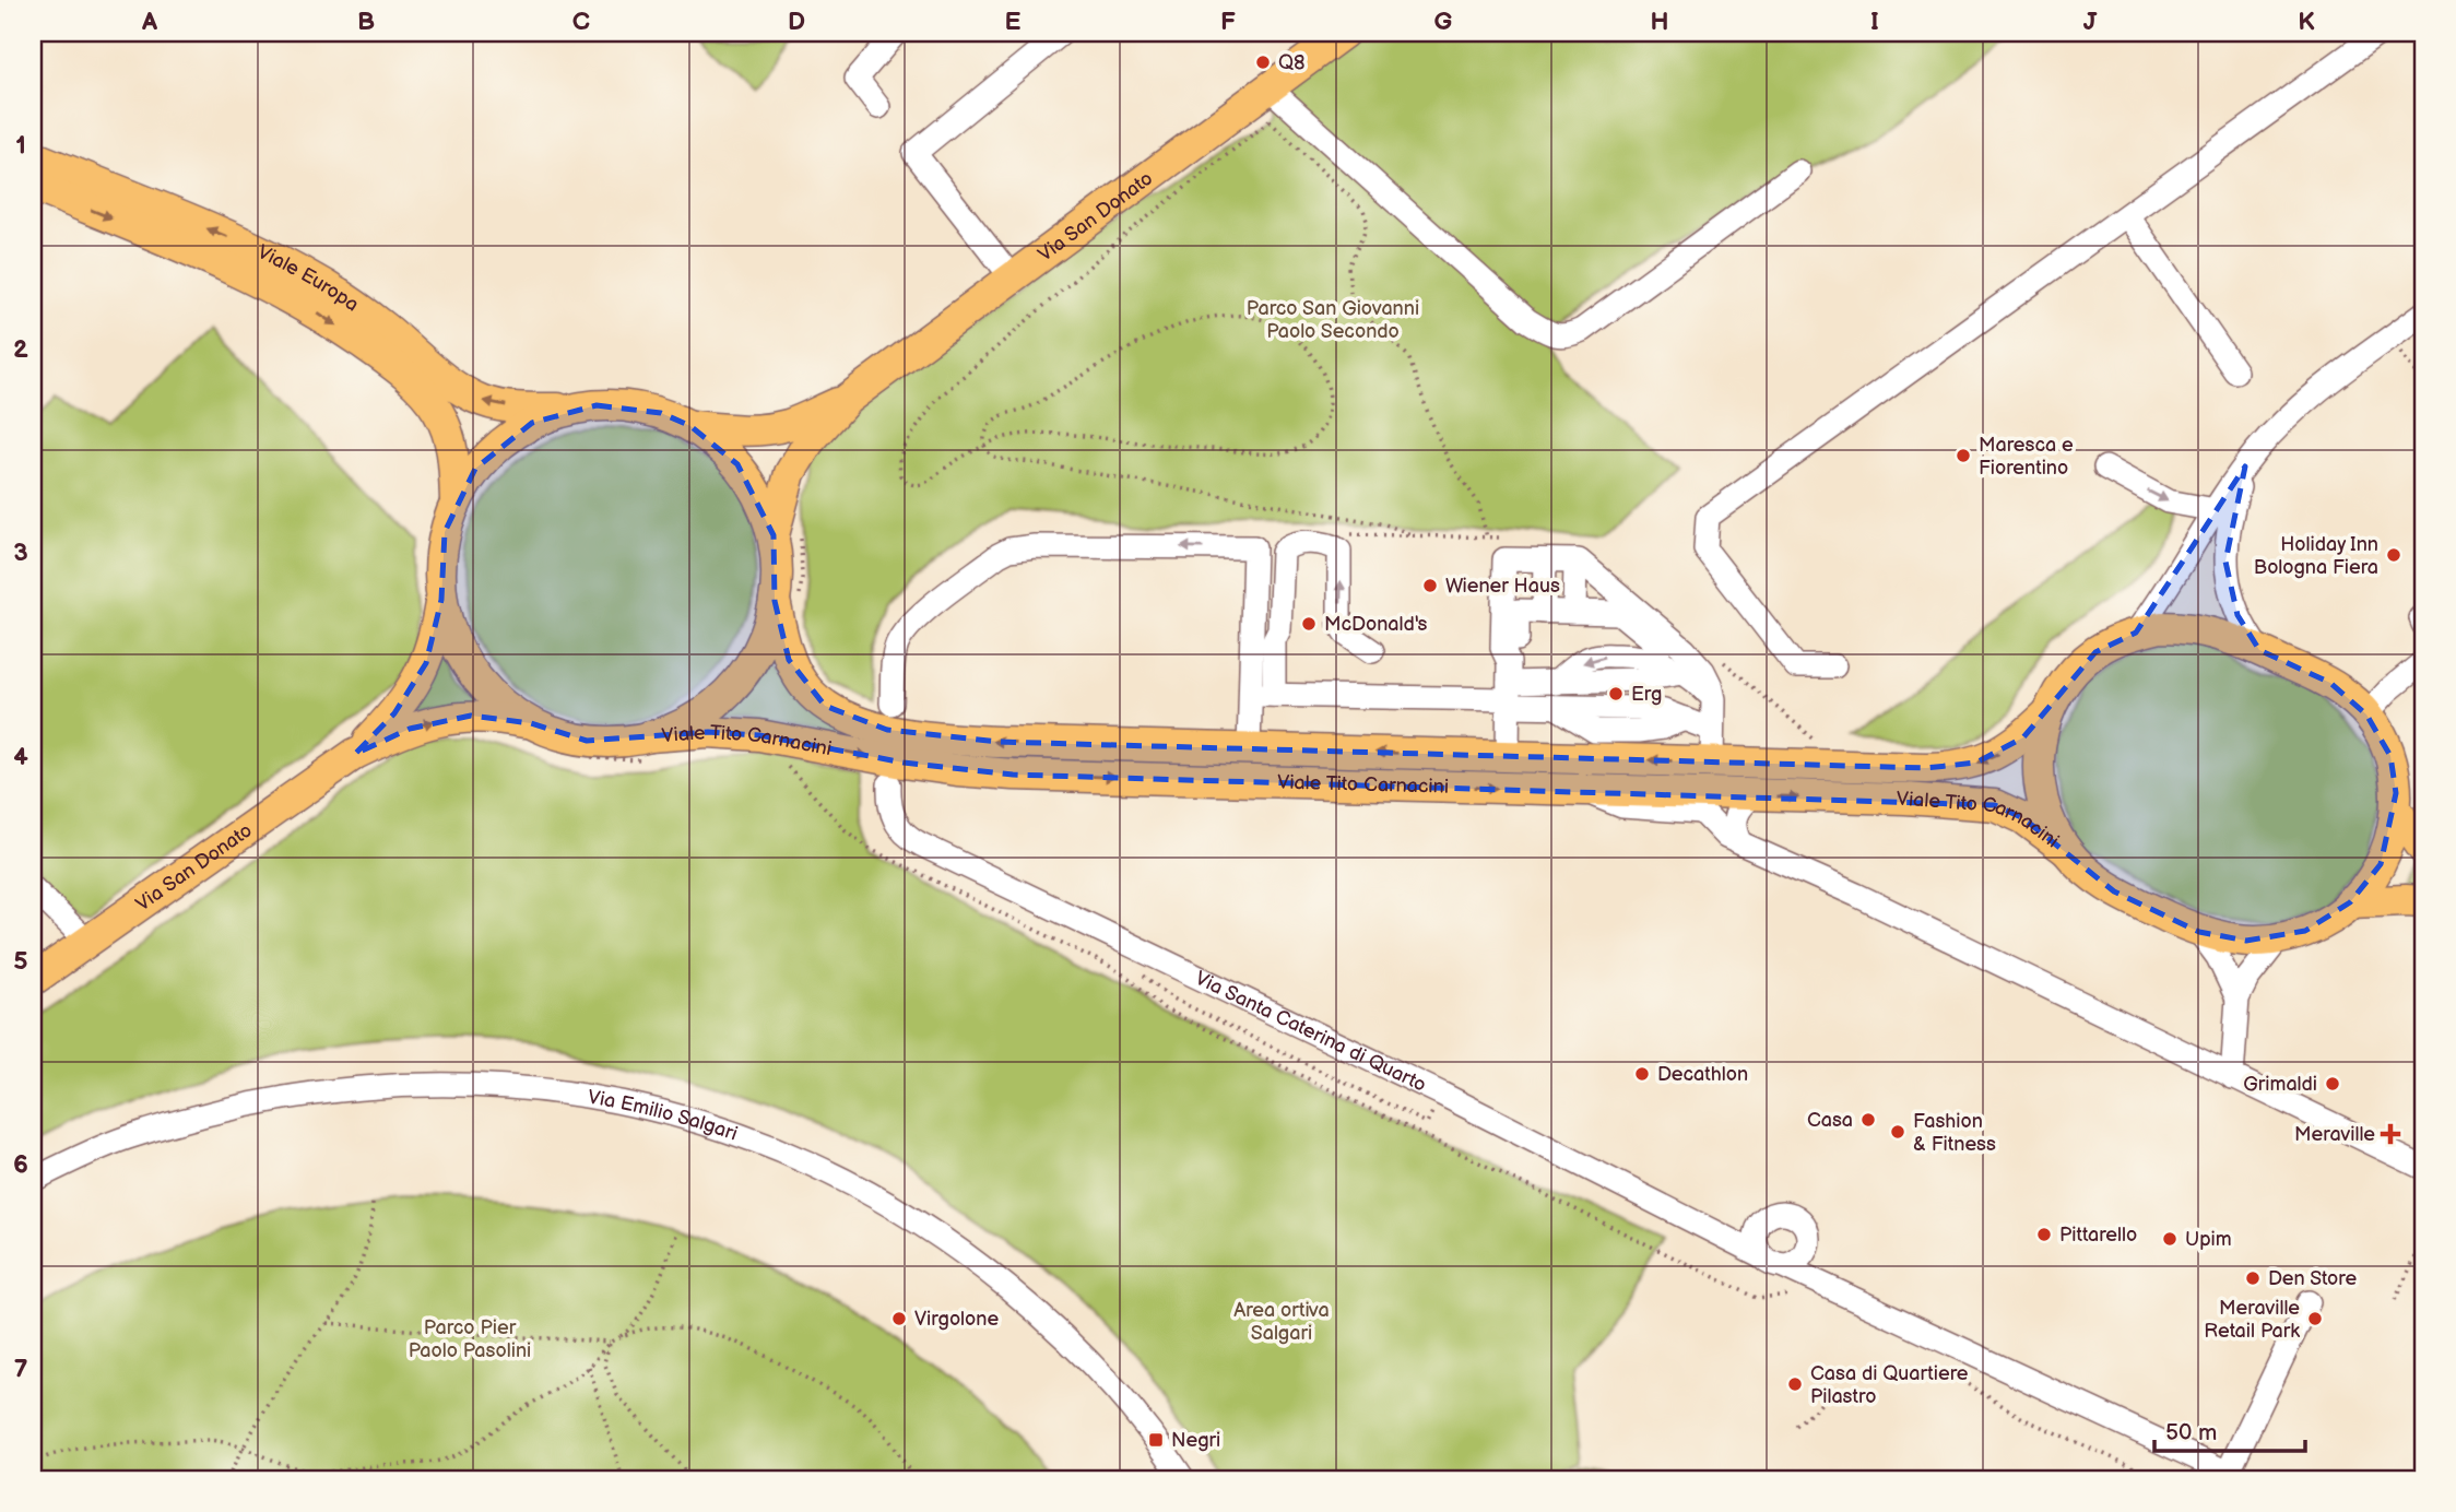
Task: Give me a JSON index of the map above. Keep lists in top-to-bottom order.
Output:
{
  "streets": {
    "main road": ["Via San Donato", "Viale Europa", "Viale Tito Carnacini"],
    "street": ["Via Santa Caterina di Quarto", "Via Emilio Salgari"]
  },
  "parks": ["Parco San Giovanni Paolo Secondo", "Area ortiva Salgari", "Parco Pier Paolo Pasolini"],
  "places": {
    "other": [
      "Q8",
      "Maresca e Fiorentino",
      "Holiday Inn Bologna Fiera",
      "Wiener Haus",
      "McDonald's",
      "Erg",
      "Decathlon",
      "Grimaldi",
      "Casa",
      "Fashion & Fitness",
      "Pittarello",
      "Upim",
      "Den Store",
      "Virgolone",
      "Meraville Retail Park",
      "Casa di Quartiere Pilastro"
    ],
    "health": ["Meraville"],
    "transit": ["Negri"]
  },
  "scale_bar": "50 m",
  "grid": {
    "columns": [
      "A",
      "B",
      "C",
      "D",
      "E",
      "F",
      "G",
      "H",
      "I",
      "J",
      "K"
    ],
    "rows": [
      "1",
      "2",
      "3",
      "4",
      "5",
      "6",
      "7"
    ]
  }
}
